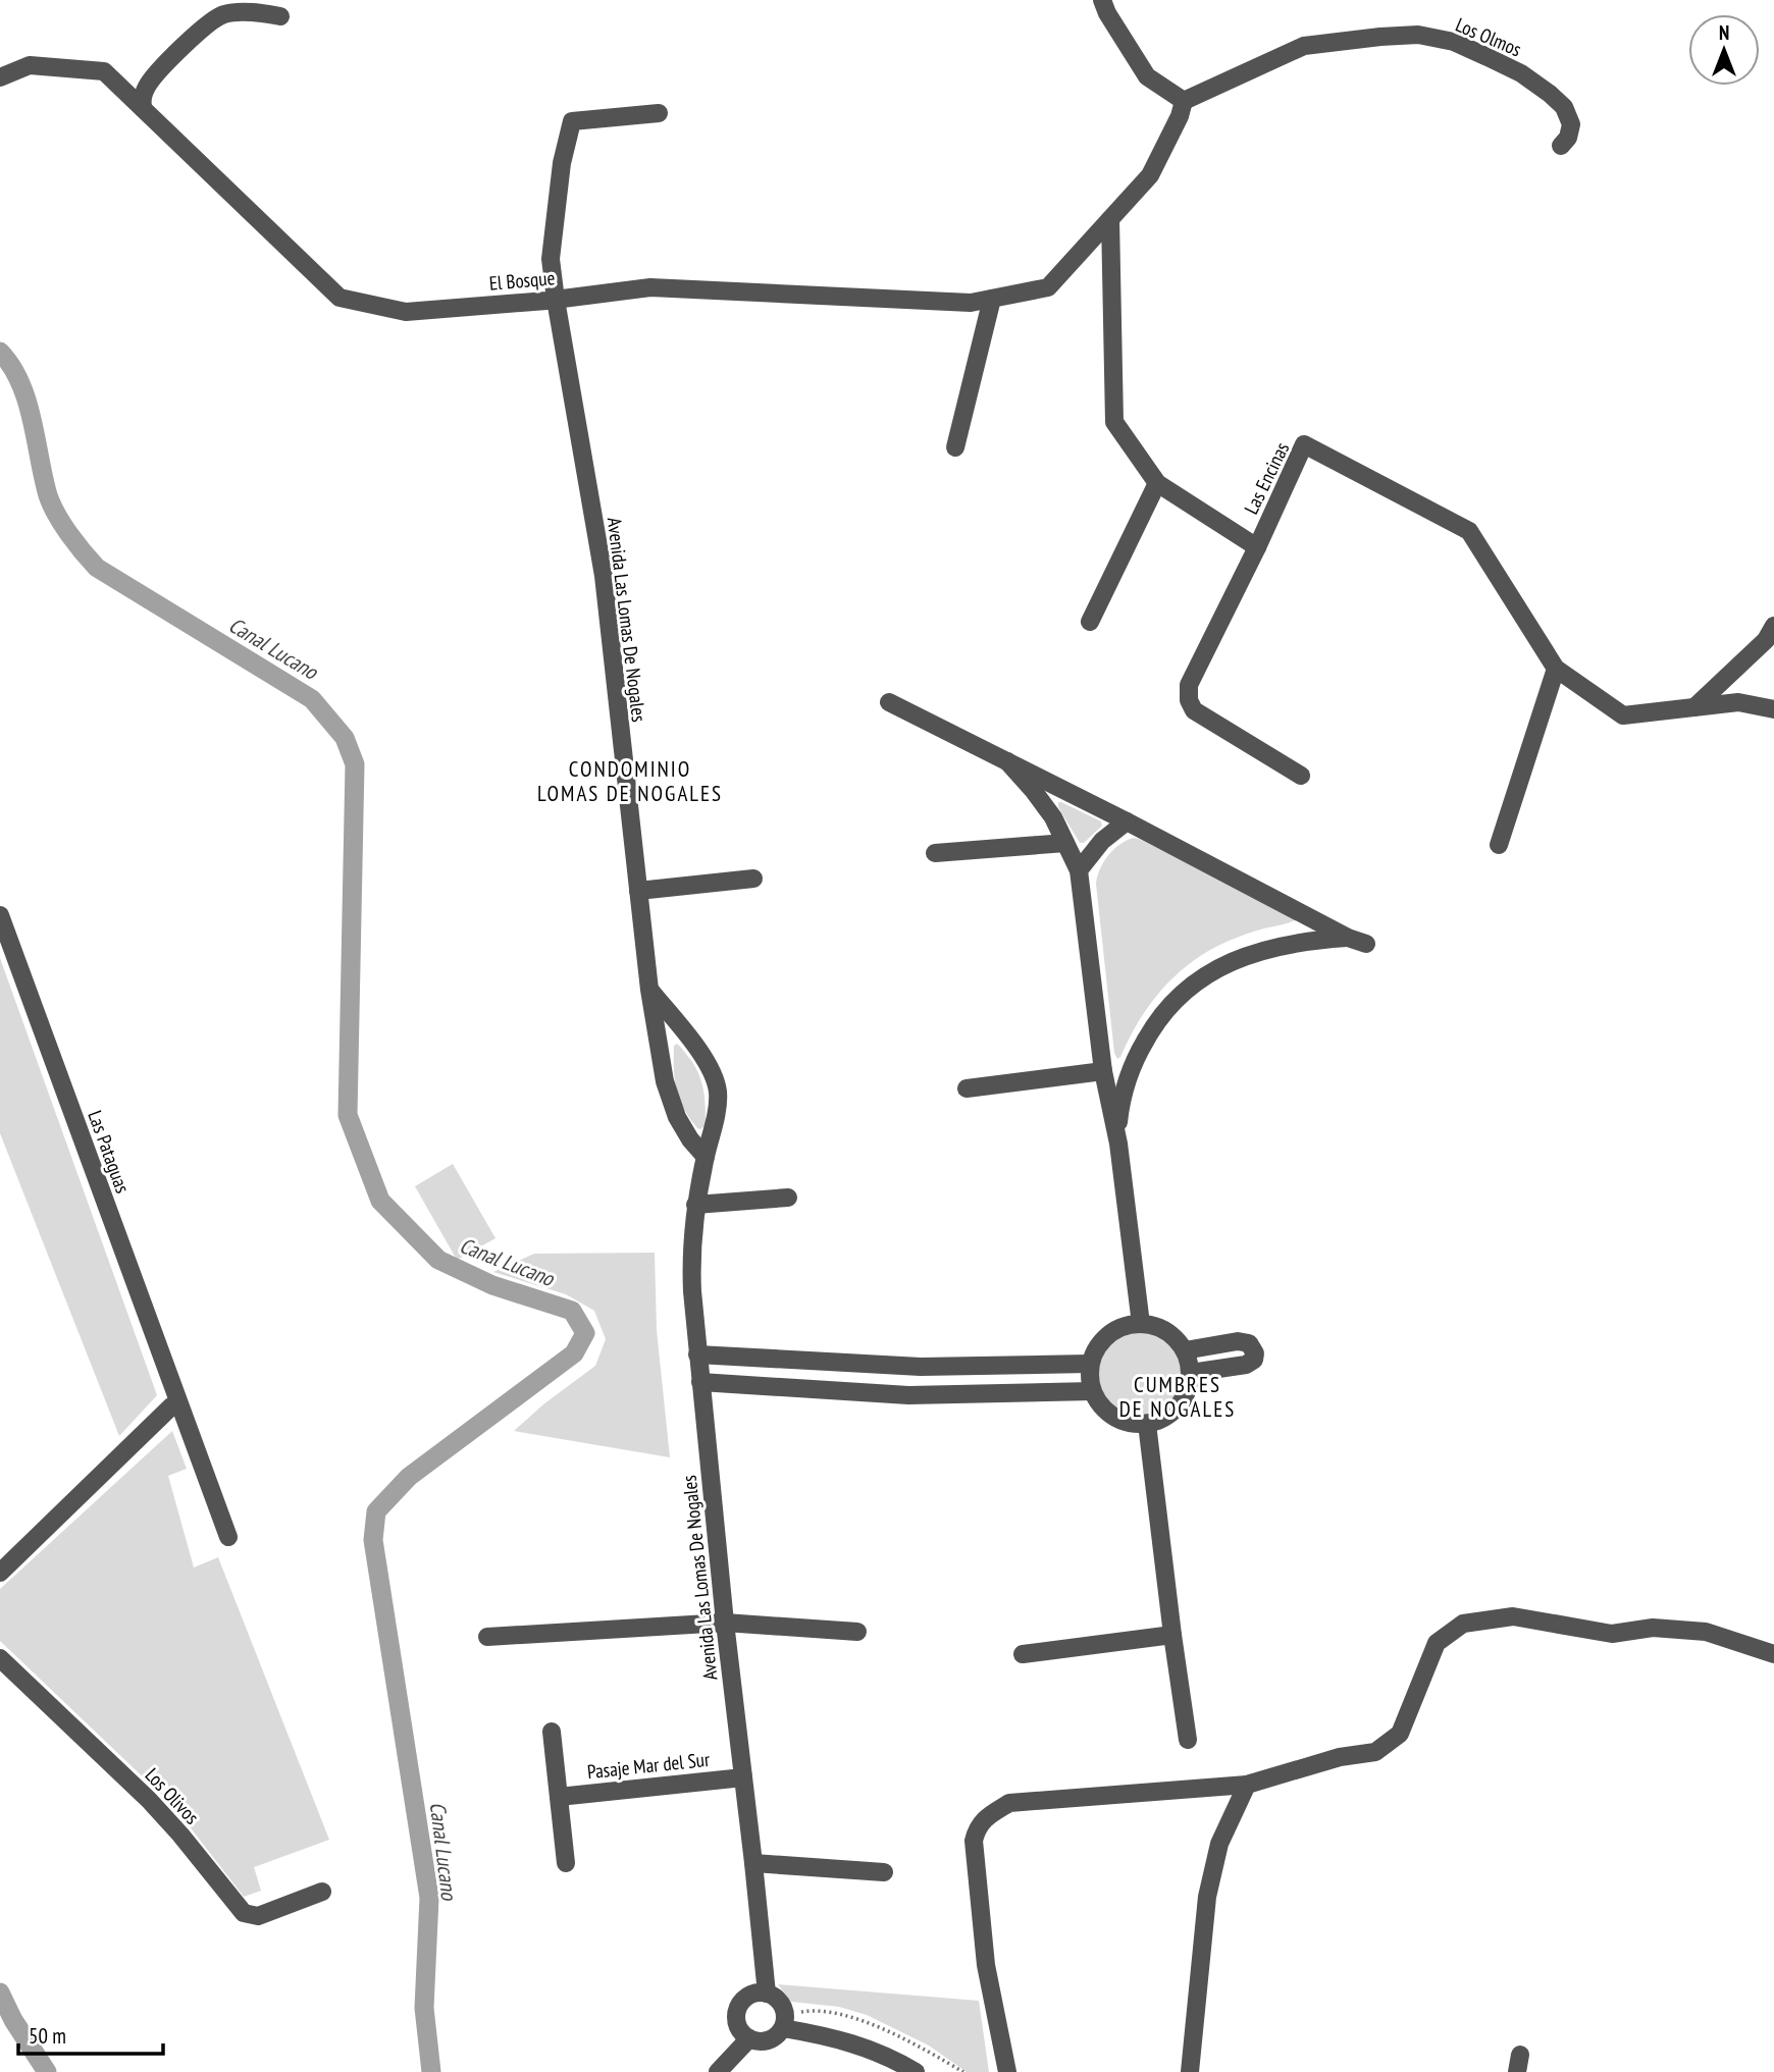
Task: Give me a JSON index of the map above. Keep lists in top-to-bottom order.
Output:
{
  "streets": {
    "street": [
      "Los Olmos",
      "El Bosque",
      "Las Encinas",
      "Avenida Las Lomas De Nogales",
      "Las Pataguas",
      "Pasaje Mar del Sur",
      "Los Olivos"
    ]
  },
  "crossings": [
    ["Los Olmos", "El Bosque"],
    ["El Bosque", "Las Encinas"],
    ["El Bosque", "Avenida Las Lomas De Nogales"],
    ["Avenida Las Lomas De Nogales", "Pasaje Mar del Sur"]
  ],
  "districts": ["CONDOMINIO LOMAS DE NOGALES", "CUMBRES DE NOGALES"],
  "water": ["Canal Lucano"],
  "scale_bar": "50 m",
  "north": "top"
}
